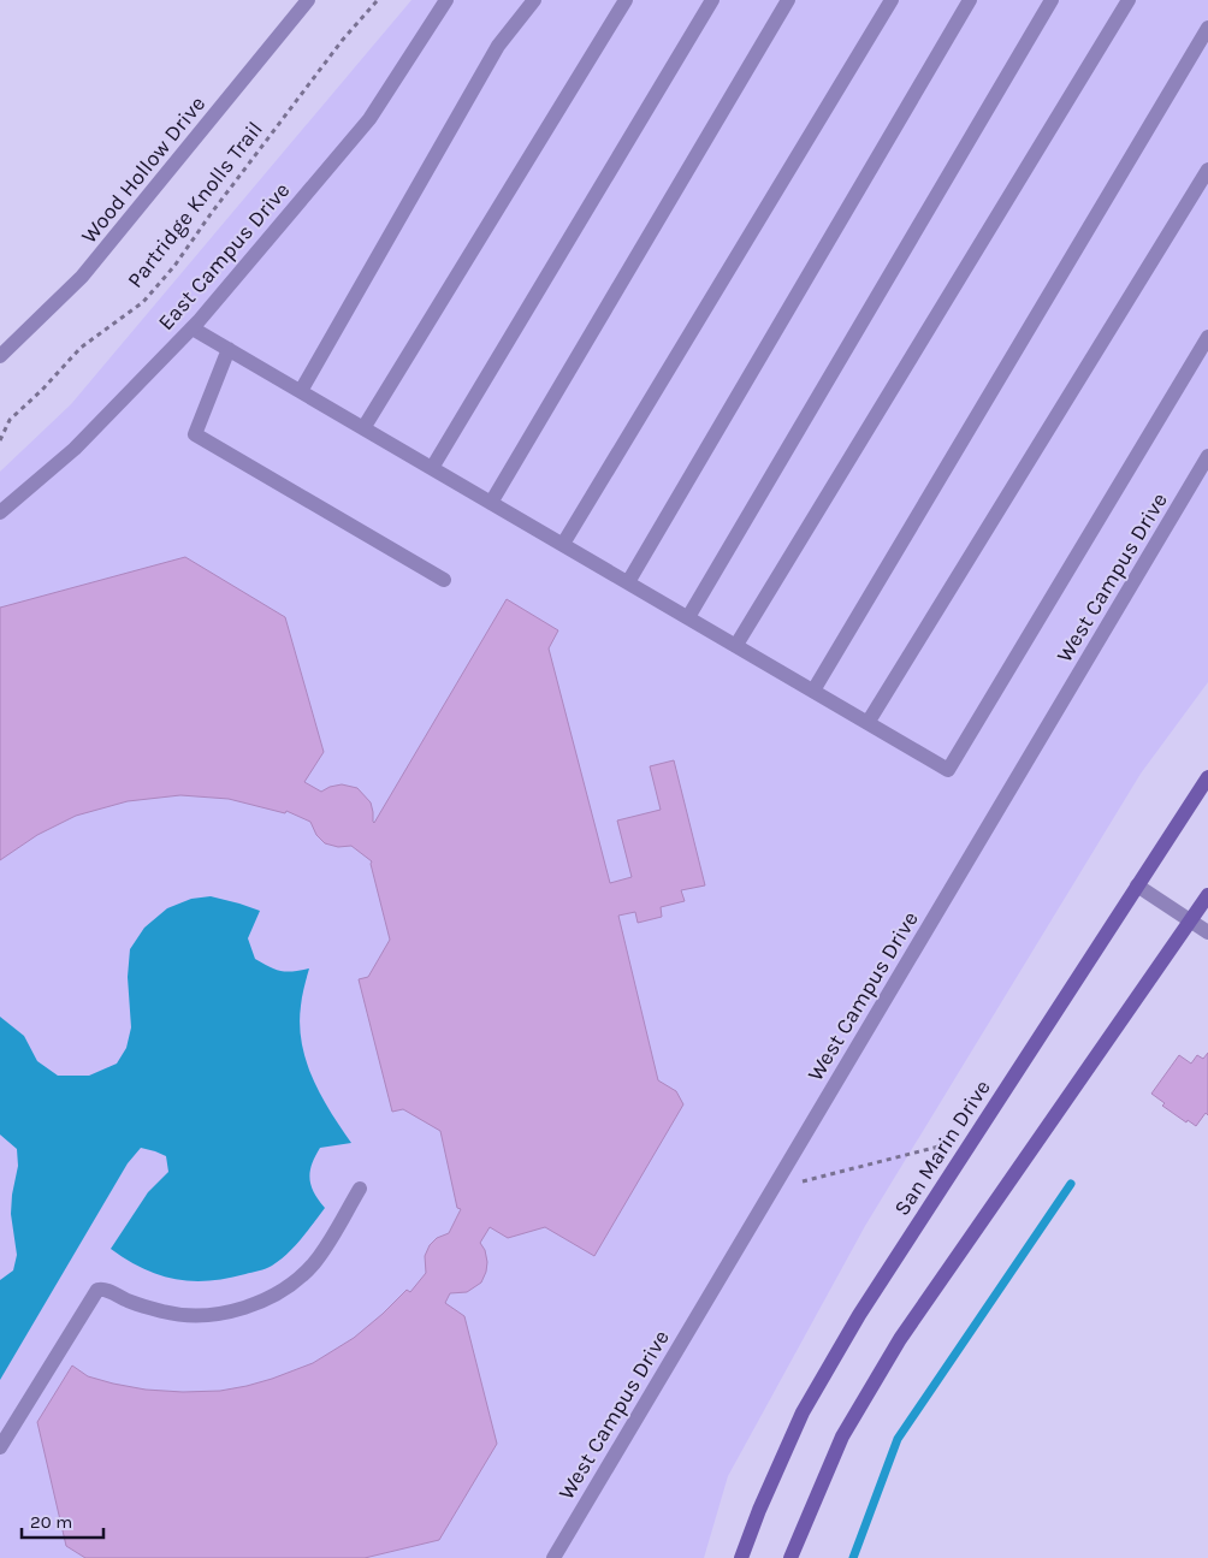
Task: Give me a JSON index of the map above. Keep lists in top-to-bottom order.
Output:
{
  "streets": {
    "main road": ["San Marin Drive"],
    "street": ["Wood Hollow Drive", "East Campus Drive", "West Campus Drive"],
    "path": ["Partridge Knolls Trail"]
  },
  "scale_bar": "20 m"
}
